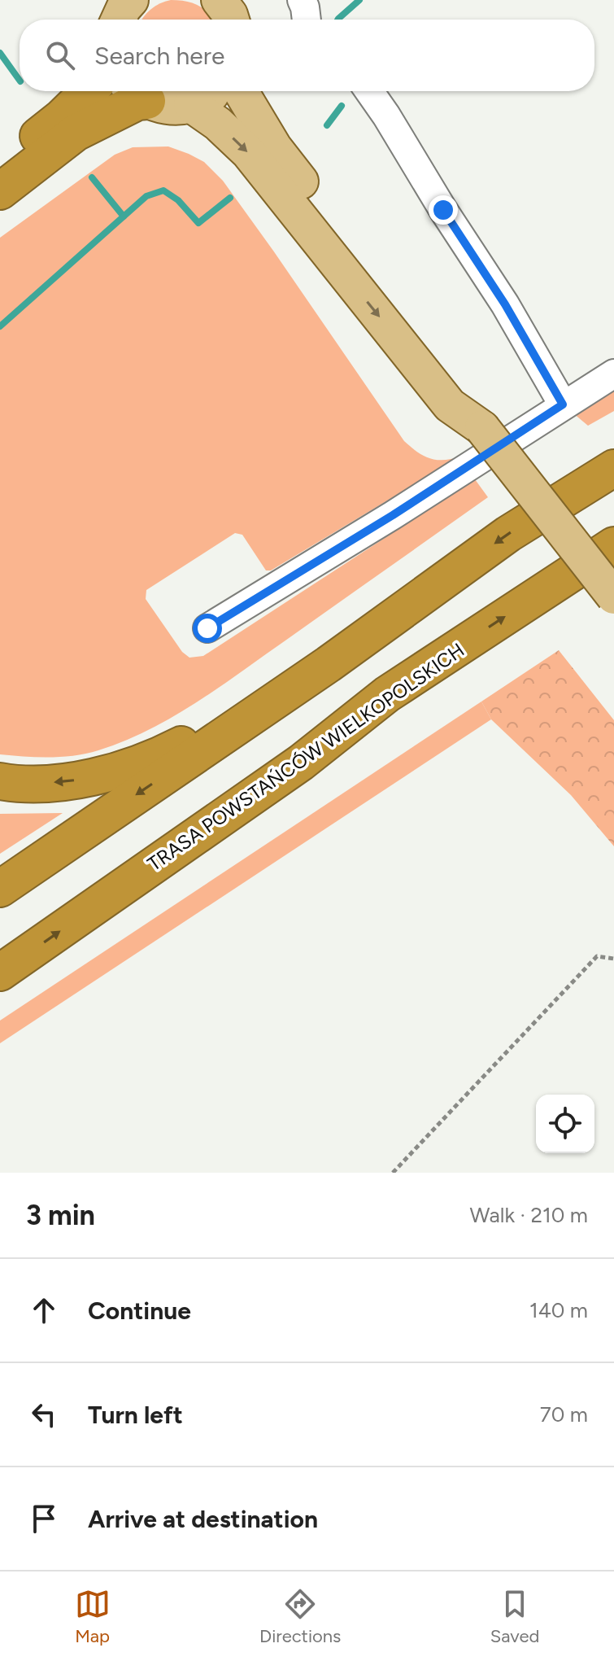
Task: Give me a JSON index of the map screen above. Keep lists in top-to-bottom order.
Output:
{
  "streets": {
    "highway": ["TRASA POWSTAŃCÓW WIELKOPOLSKICH"]
  },
  "page": {
    "search": "Search here",
    "heading": ["3 min", "Walk · 210 m"],
    "list": [
      ["Continue", "140 m"],
      ["Turn left", "70 m"],
      "Arrive at destination"
    ],
    "nav": ["Map", "Directions", "Saved"]
  }
}
